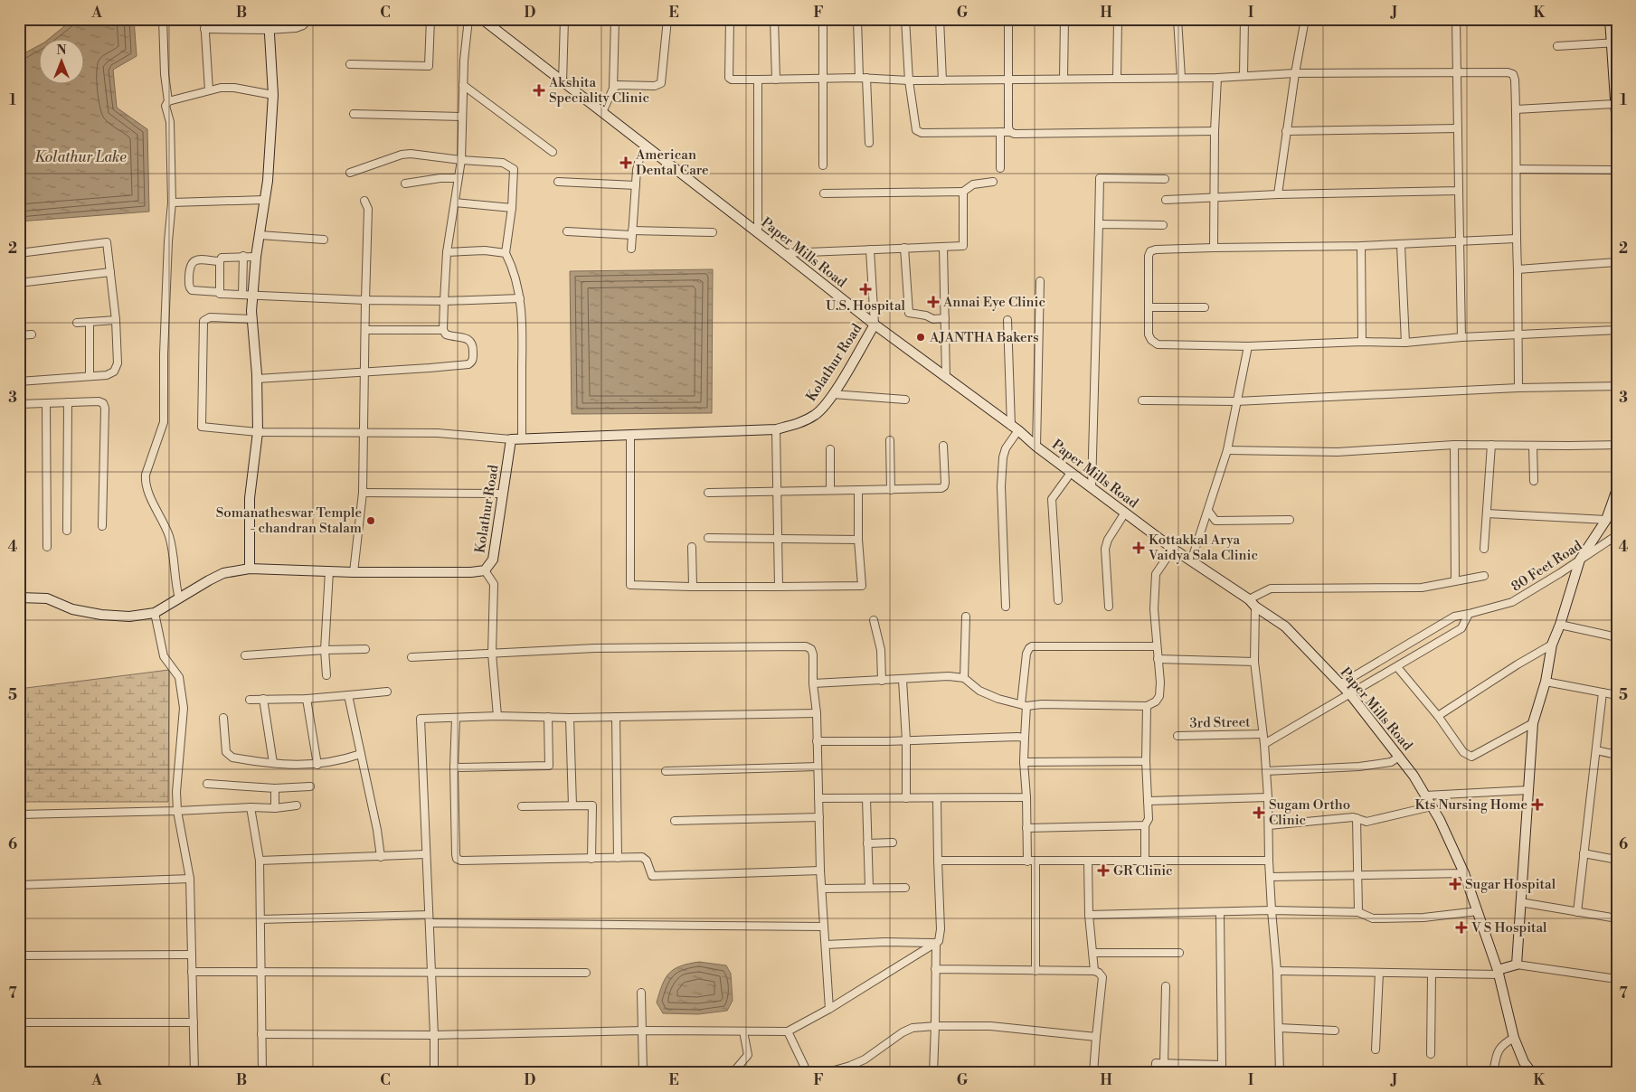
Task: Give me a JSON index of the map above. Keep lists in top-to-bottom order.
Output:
{
  "streets": {
    "main road": ["Paper Mills Road", "Kolathur Road"],
    "street": ["80 Feet Road", "3rd Street"]
  },
  "crossings": [
    ["Paper Mills Road", "Kolathur Road"],
    ["Paper Mills Road", "80 Feet Road"]
  ],
  "water": ["Kolathur Lake"],
  "places": {
    "health": [
      "Akshita Speciality Clinic",
      "American Dental Care",
      "U.S. Hospital",
      "Annai Eye Clinic",
      "Kottakkal Arya Vaidya Sala Clinic",
      "Kts Nursing Home",
      "Sugam Ortho Clinic",
      "GR Clinic",
      "Sugar Hospital",
      "V S Hospital"
    ],
    "other": ["AJANTHA Bakers", "Somanatheswar Temple - chandran Stalam"]
  },
  "north": "top",
  "grid": {
    "columns": [
      "A",
      "B",
      "C",
      "D",
      "E",
      "F",
      "G",
      "H",
      "I",
      "J",
      "K"
    ],
    "rows": [
      "1",
      "2",
      "3",
      "4",
      "5",
      "6",
      "7"
    ]
  }
}
